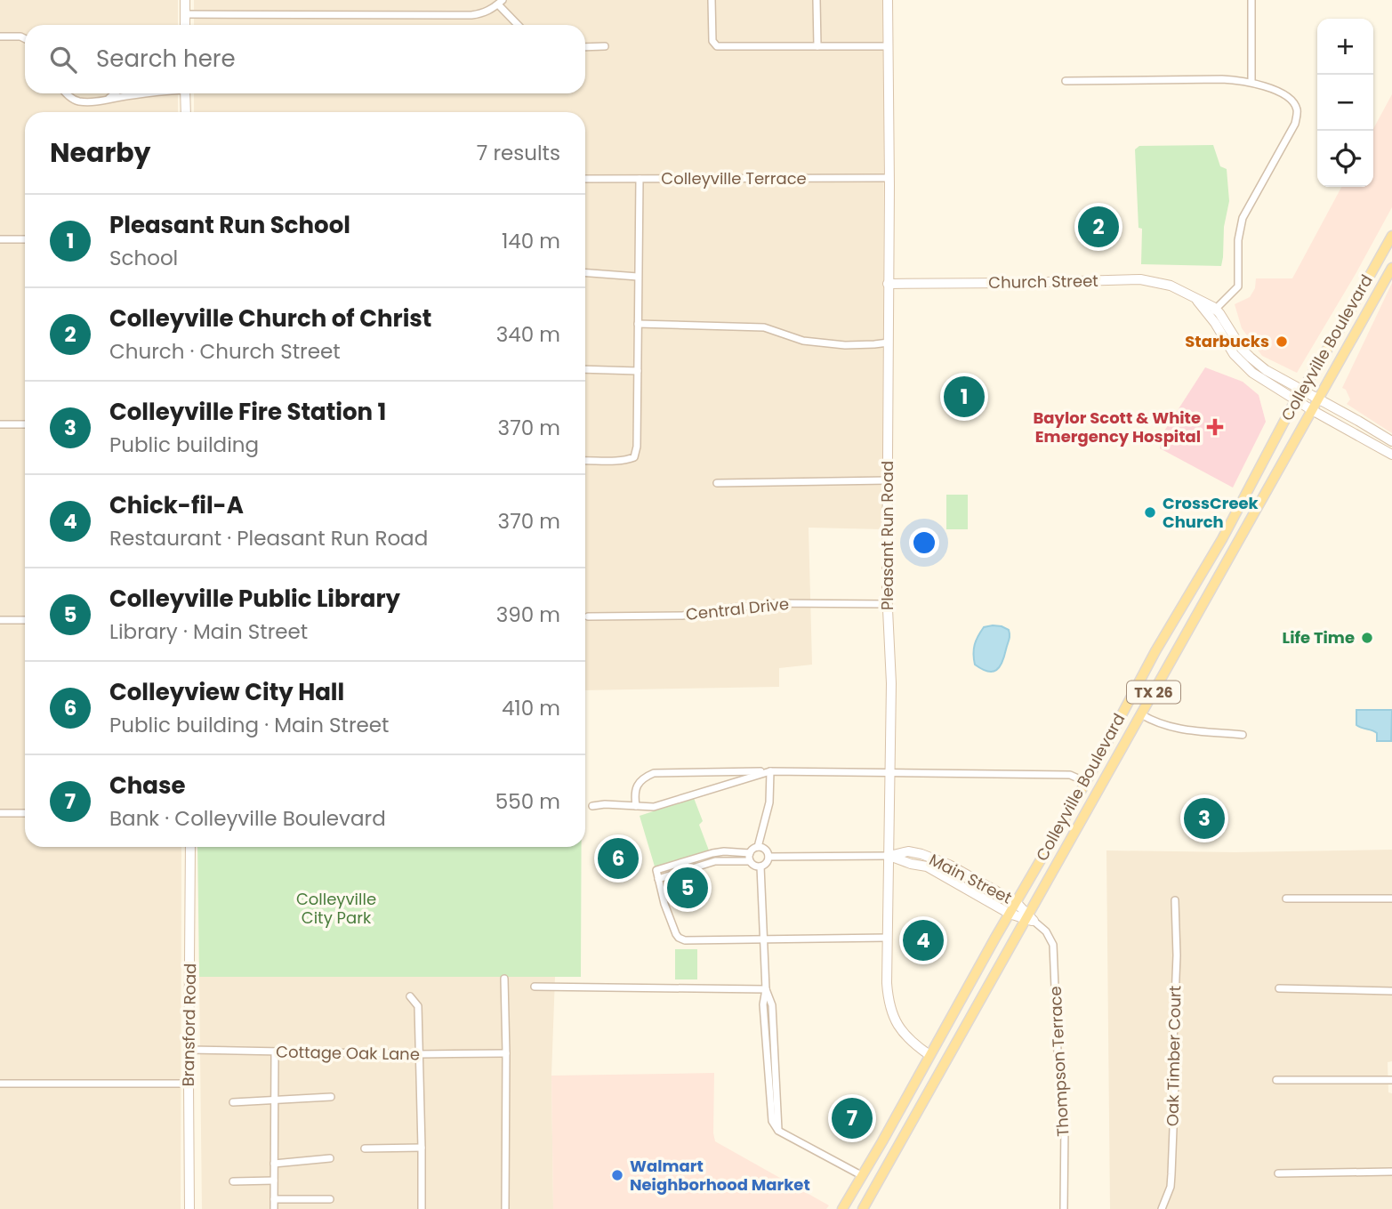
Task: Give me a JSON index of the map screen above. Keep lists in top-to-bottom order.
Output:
{
  "streets": {
    "main road": ["Colleyville Boulevard", "TX 26"],
    "street": [
      "Colleyville Terrace",
      "Church Street",
      "Pleasant Run Road",
      "Central Drive",
      "Main Street",
      "Bransford Road",
      "Cottage Oak Lane",
      "Oak Timber Court",
      "Thompson Terrace"
    ]
  },
  "crossings": [
    ["Colleyville Terrace", "Pleasant Run Road"],
    ["Church Street", "Colleyville Boulevard"],
    ["Church Street", "Pleasant Run Road"],
    ["Colleyville Boulevard", "Pleasant Run Road"],
    ["Colleyville Boulevard", "Main Street"],
    ["Colleyville Boulevard", "Thompson Terrace"],
    ["Pleasant Run Road", "Central Drive"],
    ["Pleasant Run Road", "Main Street"],
    ["Main Street", "Thompson Terrace"],
    ["Bransford Road", "Cottage Oak Lane"]
  ],
  "parks": ["Colleyville City Park"],
  "places": {
    "other": [
      "Starbucks",
      "CrossCreek Church",
      "Life Time",
      "Walmart Neighborhood Market"
    ],
    "health": ["Baylor Scott & White Emergency Hospital"]
  },
  "page": {
    "map_buttons": ["+", "−"],
    "search": "Search here",
    "heading": ["Nearby", "7 results"],
    "list": [
      {
        "mark": "1",
        "name": "Pleasant Run School",
        "note": "School",
        "value": "140 m"
      },
      {
        "mark": "2",
        "name": "Colleyville Church of Christ",
        "note": "Church · Church Street",
        "value": "340 m"
      },
      {
        "mark": "3",
        "name": "Colleyville Fire Station 1",
        "note": "Public building",
        "value": "370 m"
      },
      {
        "mark": "4",
        "name": "Chick-fil-A",
        "note": "Restaurant · Pleasant Run Road",
        "value": "370 m"
      },
      {
        "mark": "5",
        "name": "Colleyville Public Library",
        "note": "Library · Main Street",
        "value": "390 m"
      },
      {
        "mark": "6",
        "name": "Colleyview City Hall",
        "note": "Public building · Main Street",
        "value": "410 m"
      },
      {
        "mark": "7",
        "name": "Chase",
        "note": "Bank · Colleyville Boulevard",
        "value": "550 m"
      }
    ],
    "pins": [
      "2",
      "1",
      "3",
      "6",
      "5",
      "4",
      "7"
    ]
  }
}
